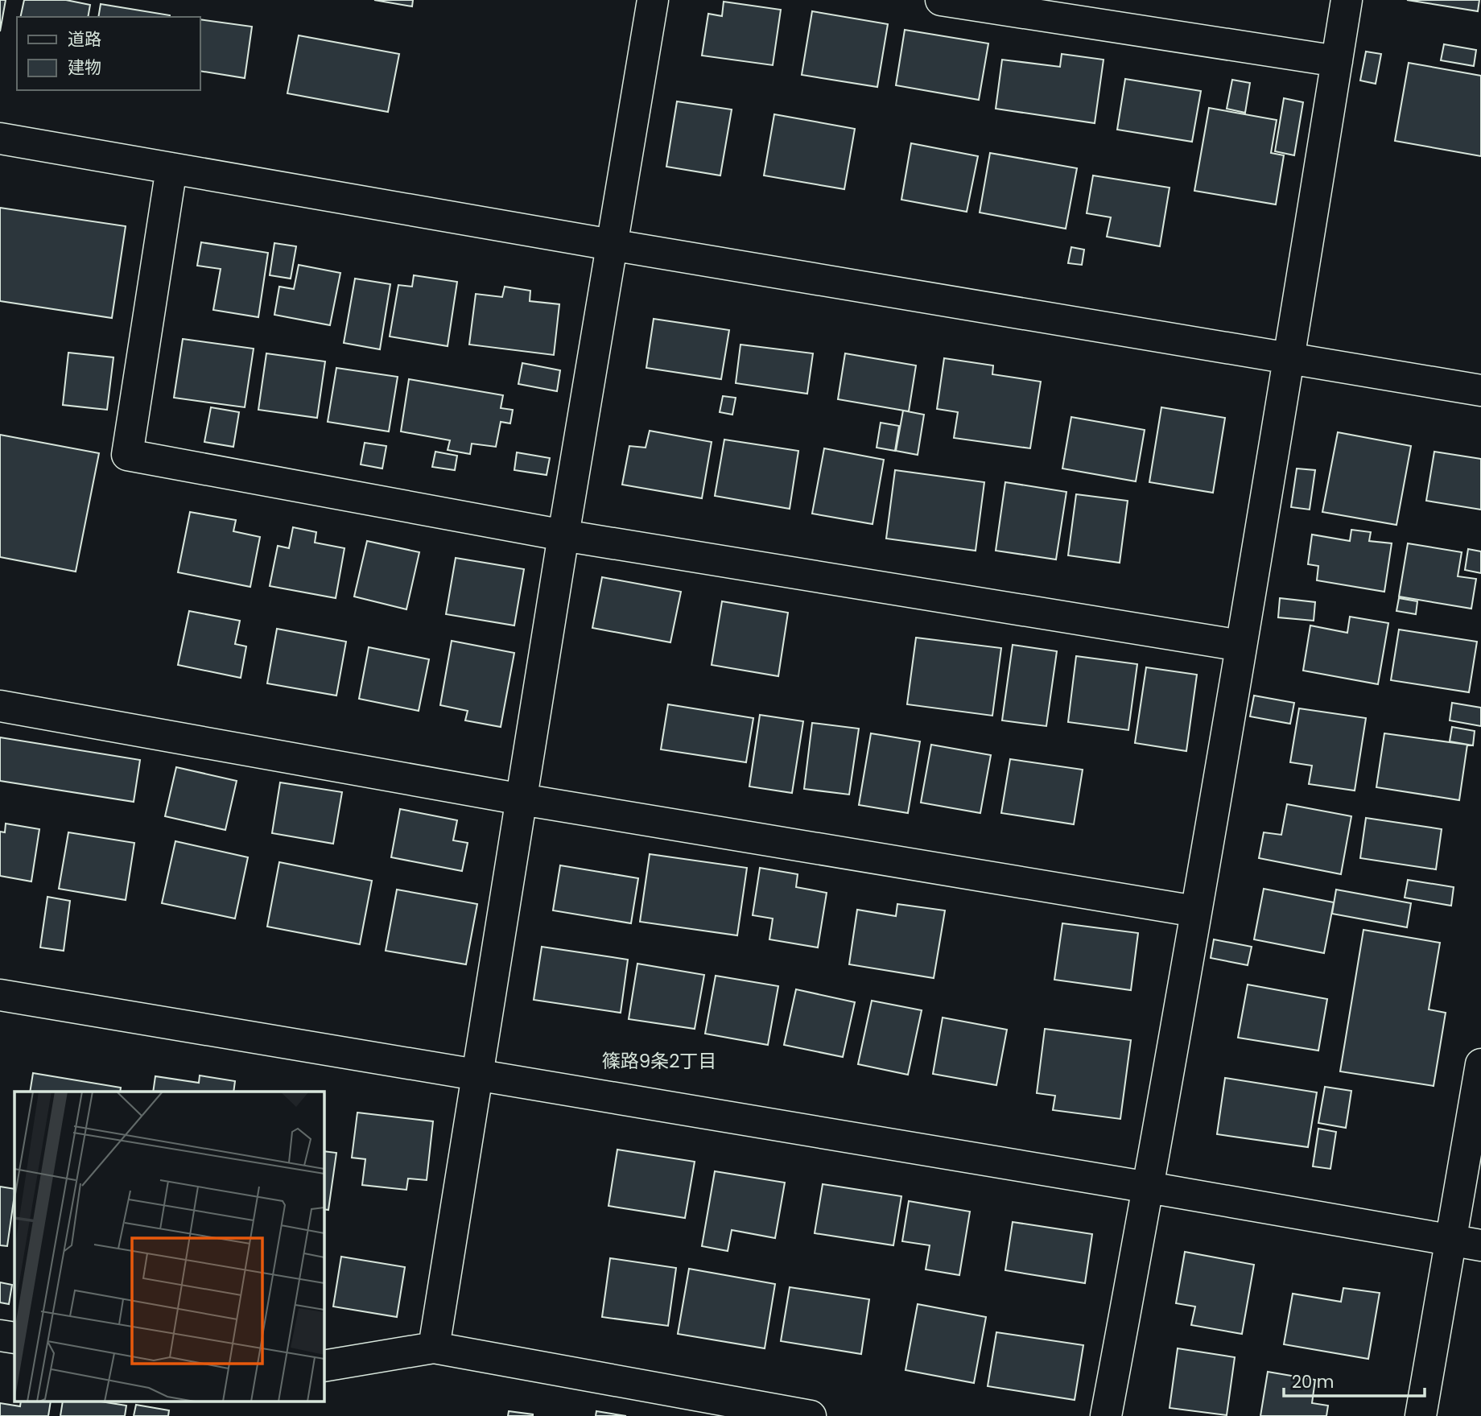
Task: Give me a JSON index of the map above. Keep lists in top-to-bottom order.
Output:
{
  "districts": ["篠路9条2丁目"],
  "legend": ["道路", "建物"],
  "scale_bar": "20 m"
}
